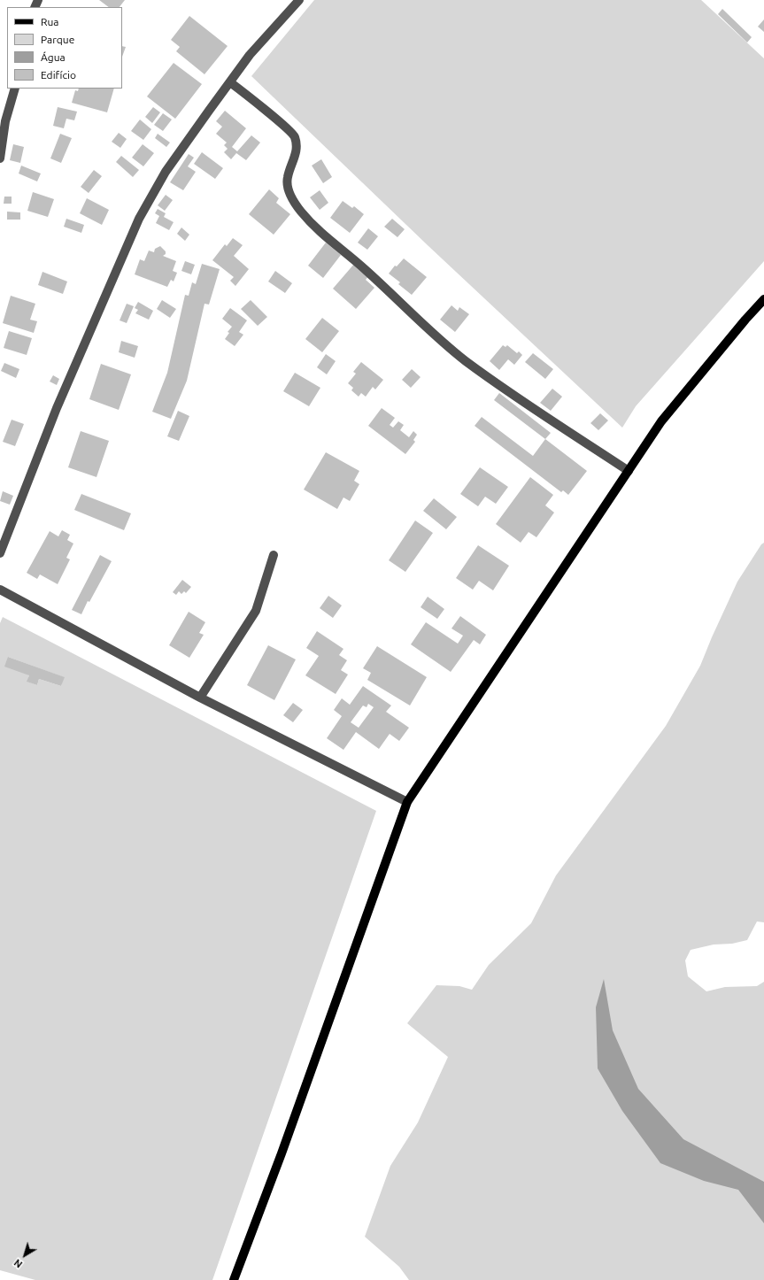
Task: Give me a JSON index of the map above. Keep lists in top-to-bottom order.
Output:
{
  "legend": [
    "Rua",
    "Parque",
    "Água",
    "Edifício"
  ],
  "north": "bottom left"
}
